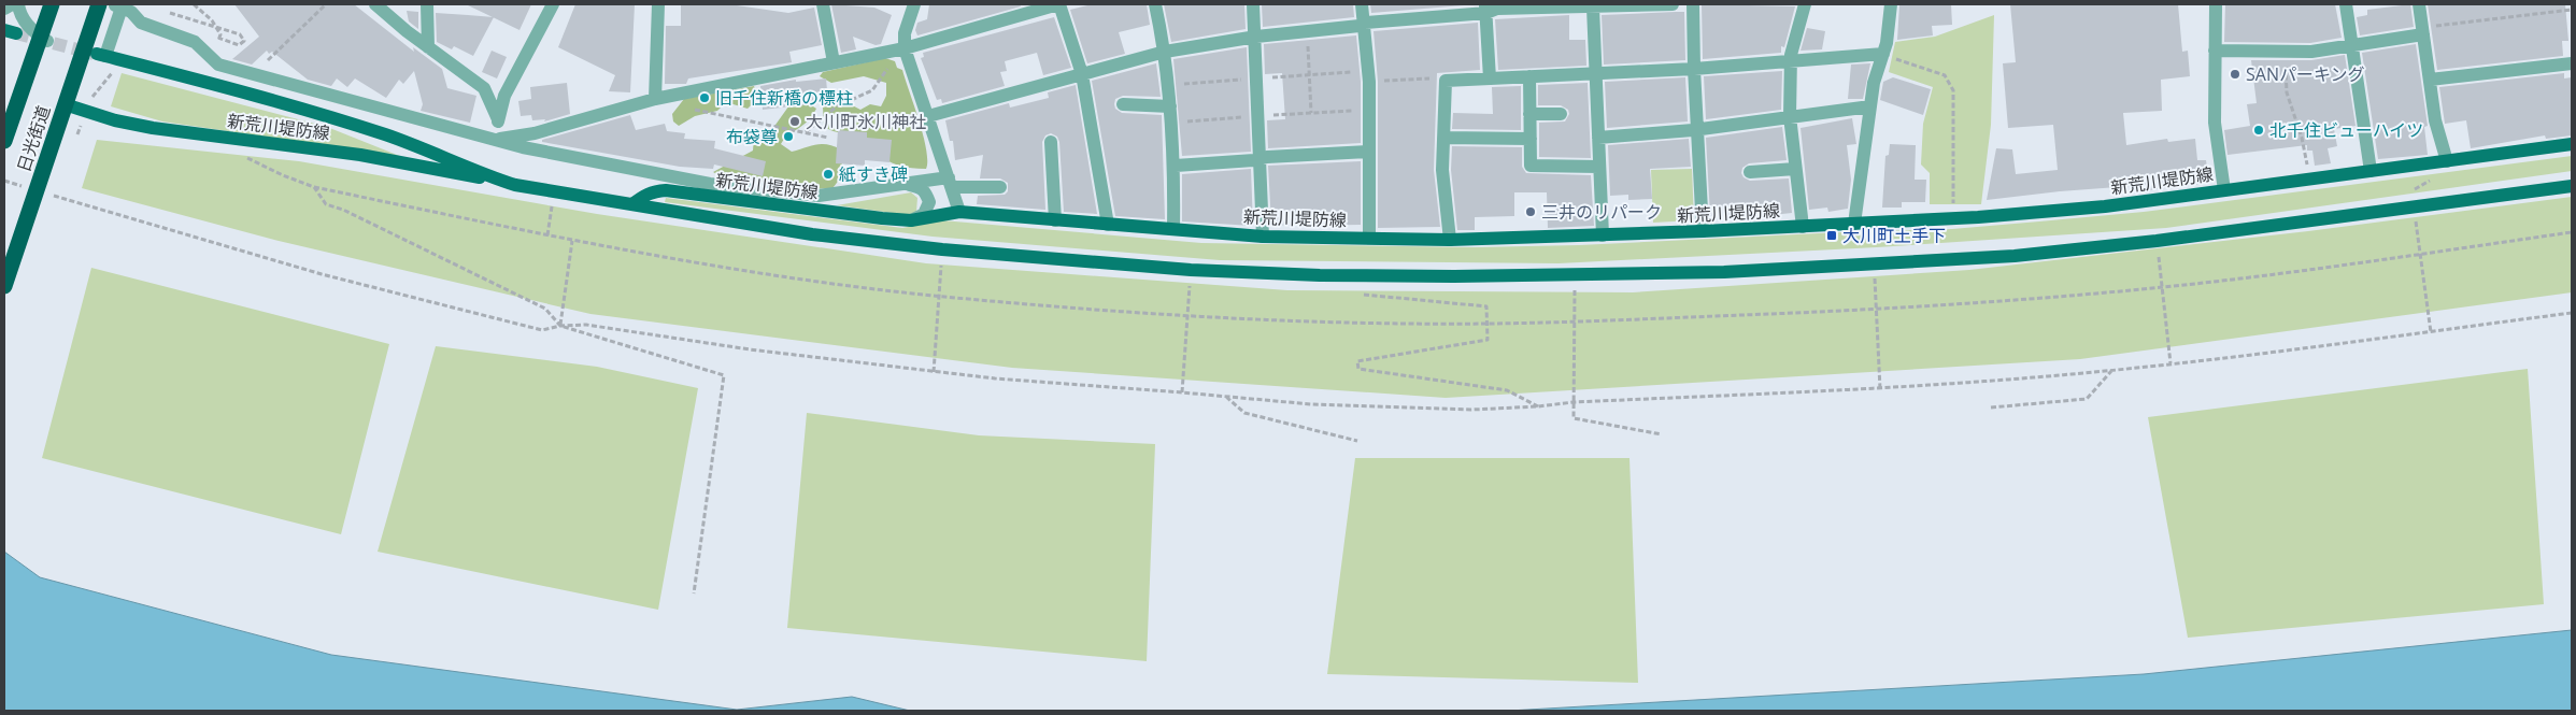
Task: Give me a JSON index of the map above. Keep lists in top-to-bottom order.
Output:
{
  "streets": {
    "highway": ["日光街道"],
    "main road": ["新荒川堤防線"]
  },
  "crossings": [
    ["新荒川堤防線", "日光街道"]
  ],
  "places": {
    "other": [
      "SANパーキング",
      "旧千住新橋の標柱",
      "大川町氷川神社",
      "北千住ビューハイツ",
      "布袋尊",
      "紙すき碑",
      "三井のリパーク"
    ],
    "transit": ["大川町土手下"]
  }
}
